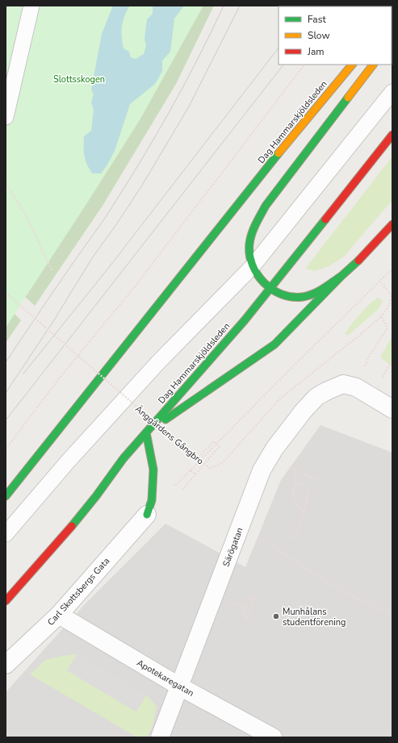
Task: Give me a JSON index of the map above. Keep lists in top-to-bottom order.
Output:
{
  "streets": {
    "main road": ["Dag Hammarskjöldsleden"],
    "street": ["Särögatan", "Carl Skottsbergs Gata", "Apotekaregatan"],
    "path": ["Änggårdens Gångbro"]
  },
  "crossings": [
    ["Särögatan", "Apotekaregatan"],
    ["Carl Skottsbergs Gata", "Apotekaregatan"]
  ],
  "parks": ["Slottsskogen"],
  "places": ["Munhålans studentförening"],
  "legend": ["Fast", "Slow", "Jam"]
}
